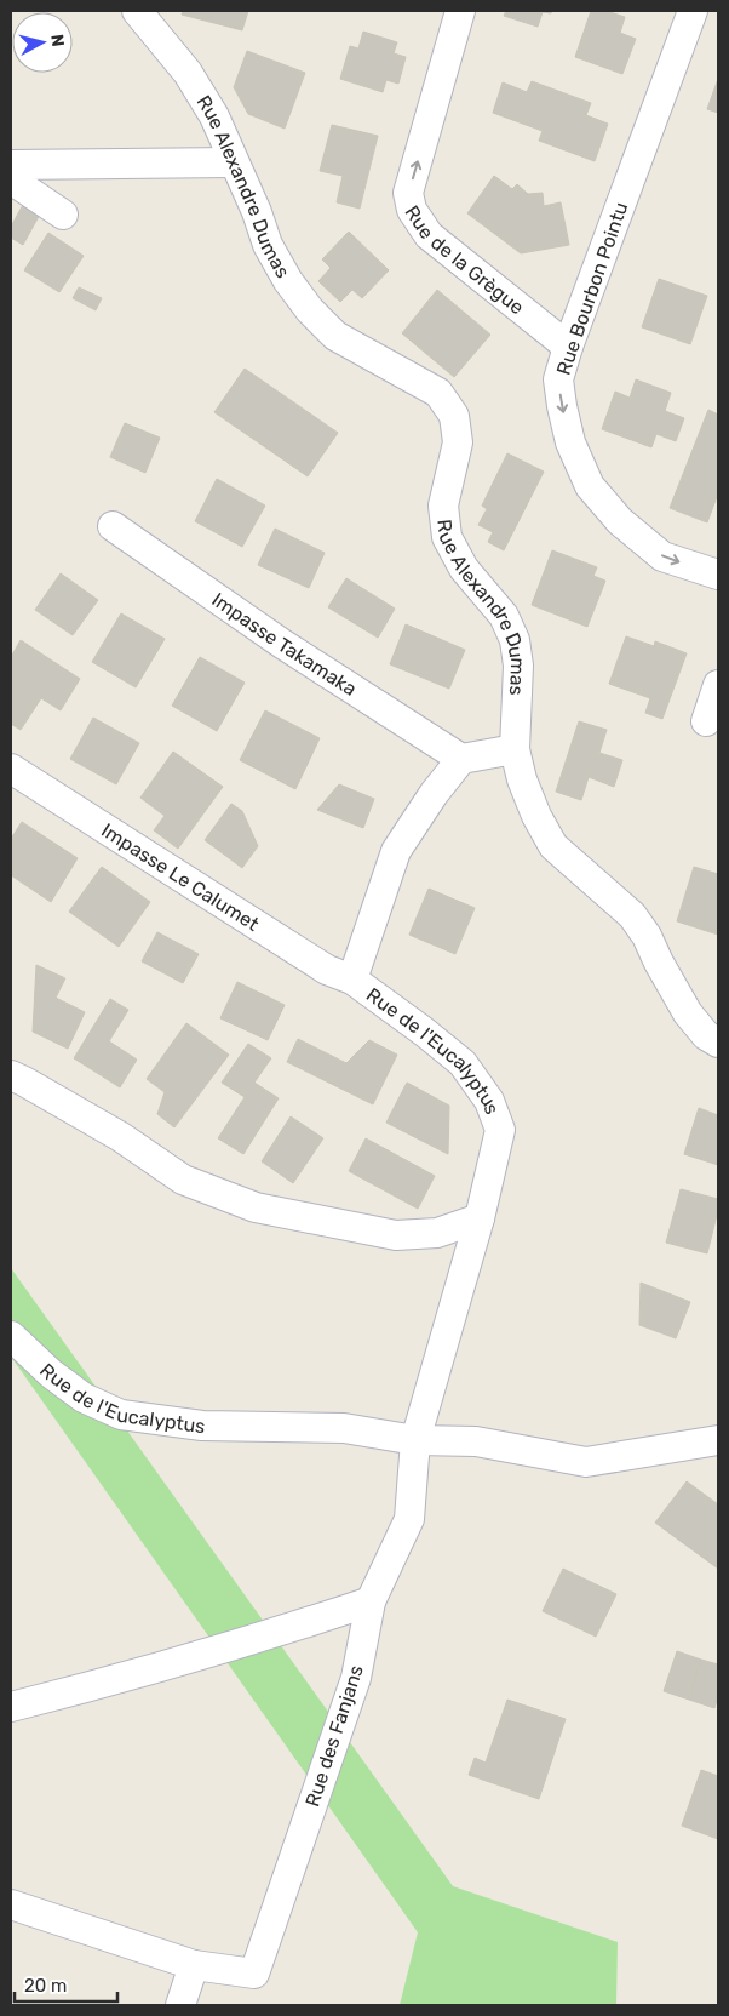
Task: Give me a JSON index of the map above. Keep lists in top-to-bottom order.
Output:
{
  "streets": {
    "street": [
      "Rue Alexandre Dumas",
      "Rue de la Grègue",
      "Rue Bourbon Pointu",
      "Impasse Takamaka",
      "Impasse Le Calumet",
      "Rue de l'Eucalyptus",
      "Rue des Fanjans"
    ]
  },
  "crossings": [
    ["Rue de la Grègue", "Rue Bourbon Pointu"],
    ["Impasse Takamaka", "Rue de l'Eucalyptus"],
    ["Impasse Le Calumet", "Rue de l'Eucalyptus"],
    ["Rue de l'Eucalyptus", "Rue des Fanjans"]
  ],
  "one_way": ["Rue de la Grègue", "Rue Bourbon Pointu"],
  "scale_bar": "20 m",
  "north": "right"
}
